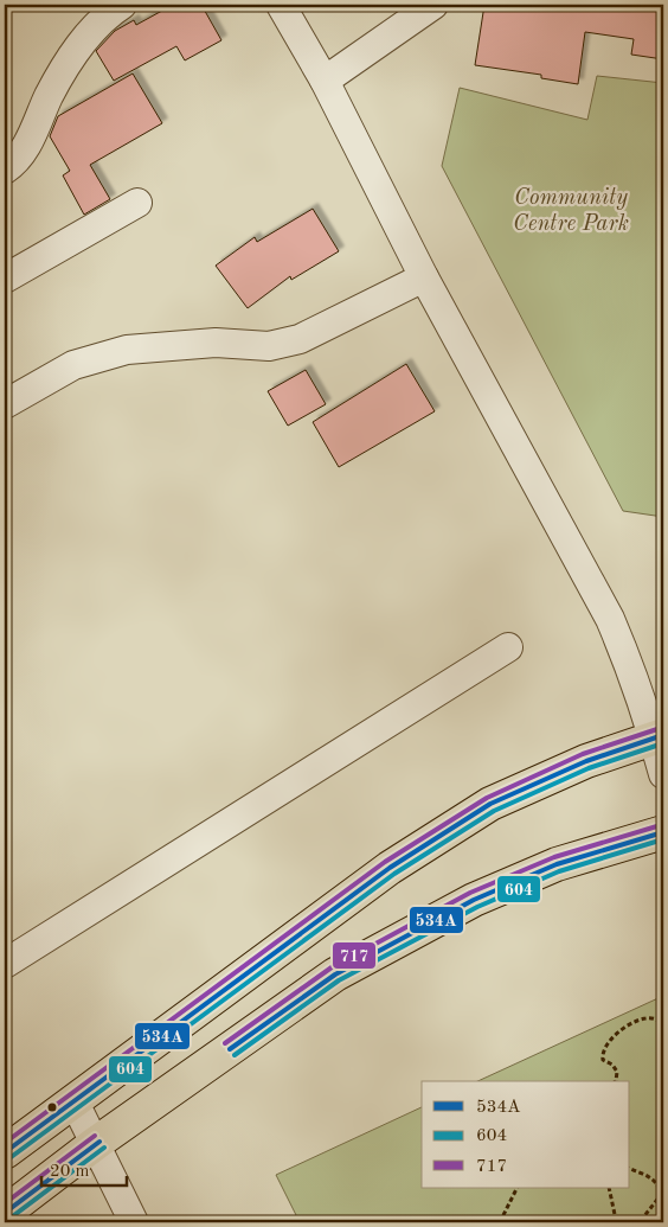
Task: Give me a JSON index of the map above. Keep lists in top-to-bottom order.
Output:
{
  "parks": ["Community Centre Park"],
  "lines": ["transit line 717", "transit line 534A", "transit line 604"],
  "legend": ["534A", "604", "717"],
  "scale_bar": "20 m"
}
